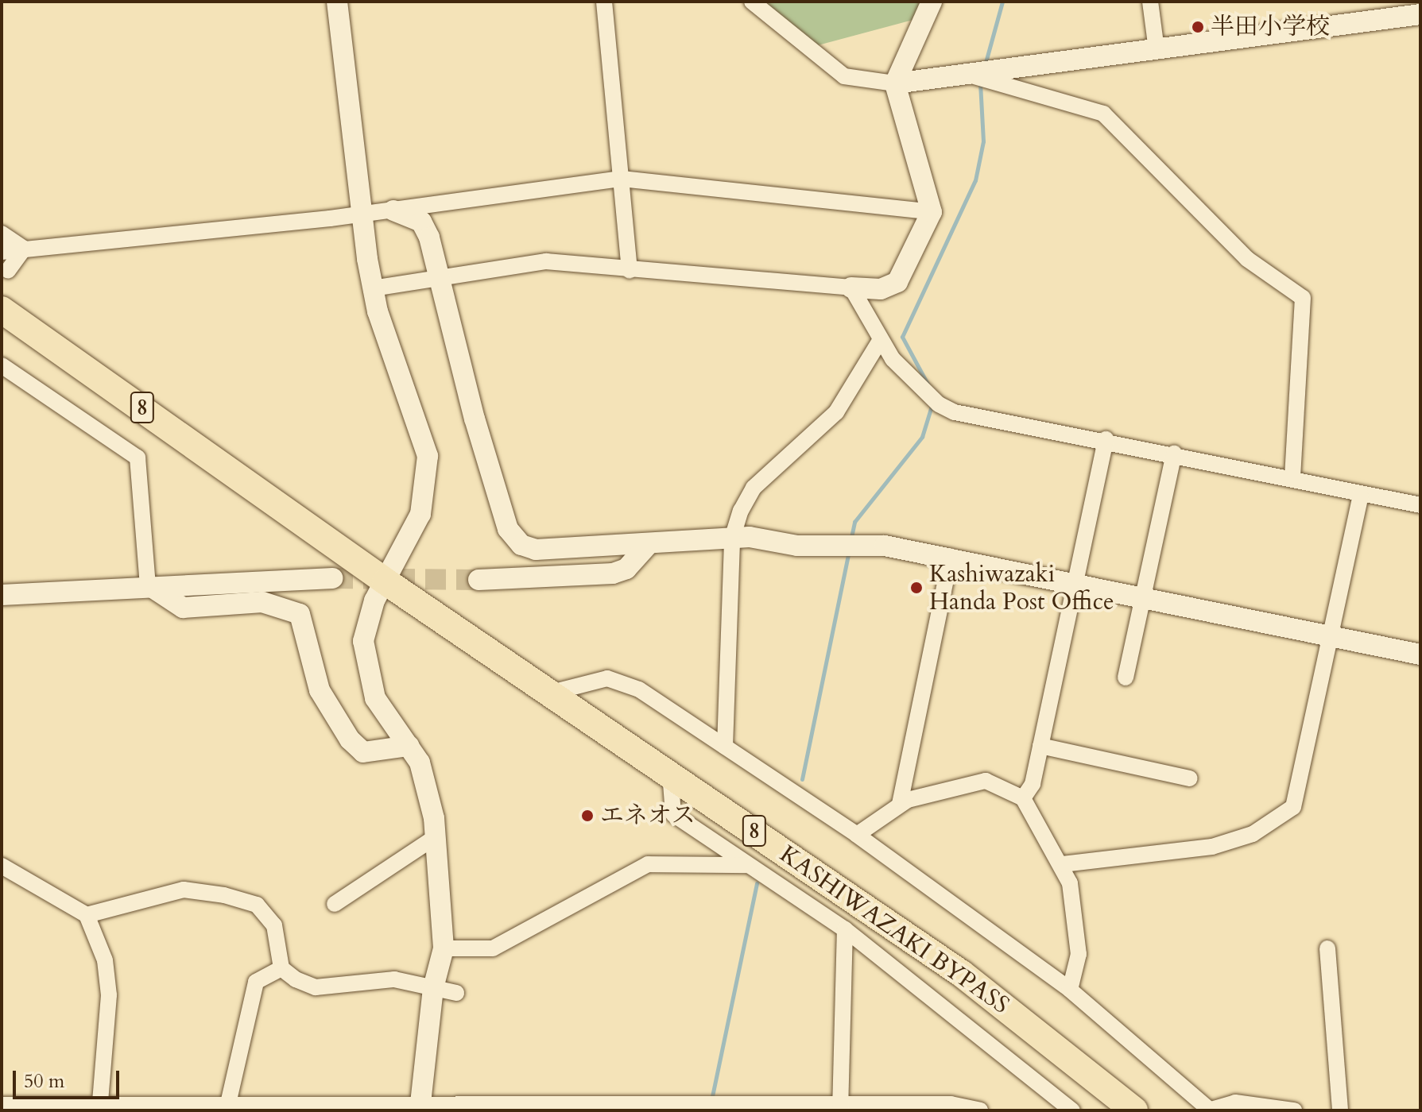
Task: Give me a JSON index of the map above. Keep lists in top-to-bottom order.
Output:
{
  "streets": {
    "highway": ["8", "KASHIWAZAKI BYPASS"]
  },
  "places": ["半田小学校", "Kashiwazaki Handa Post Office", "エネオス"],
  "scale_bar": "50 m"
}
